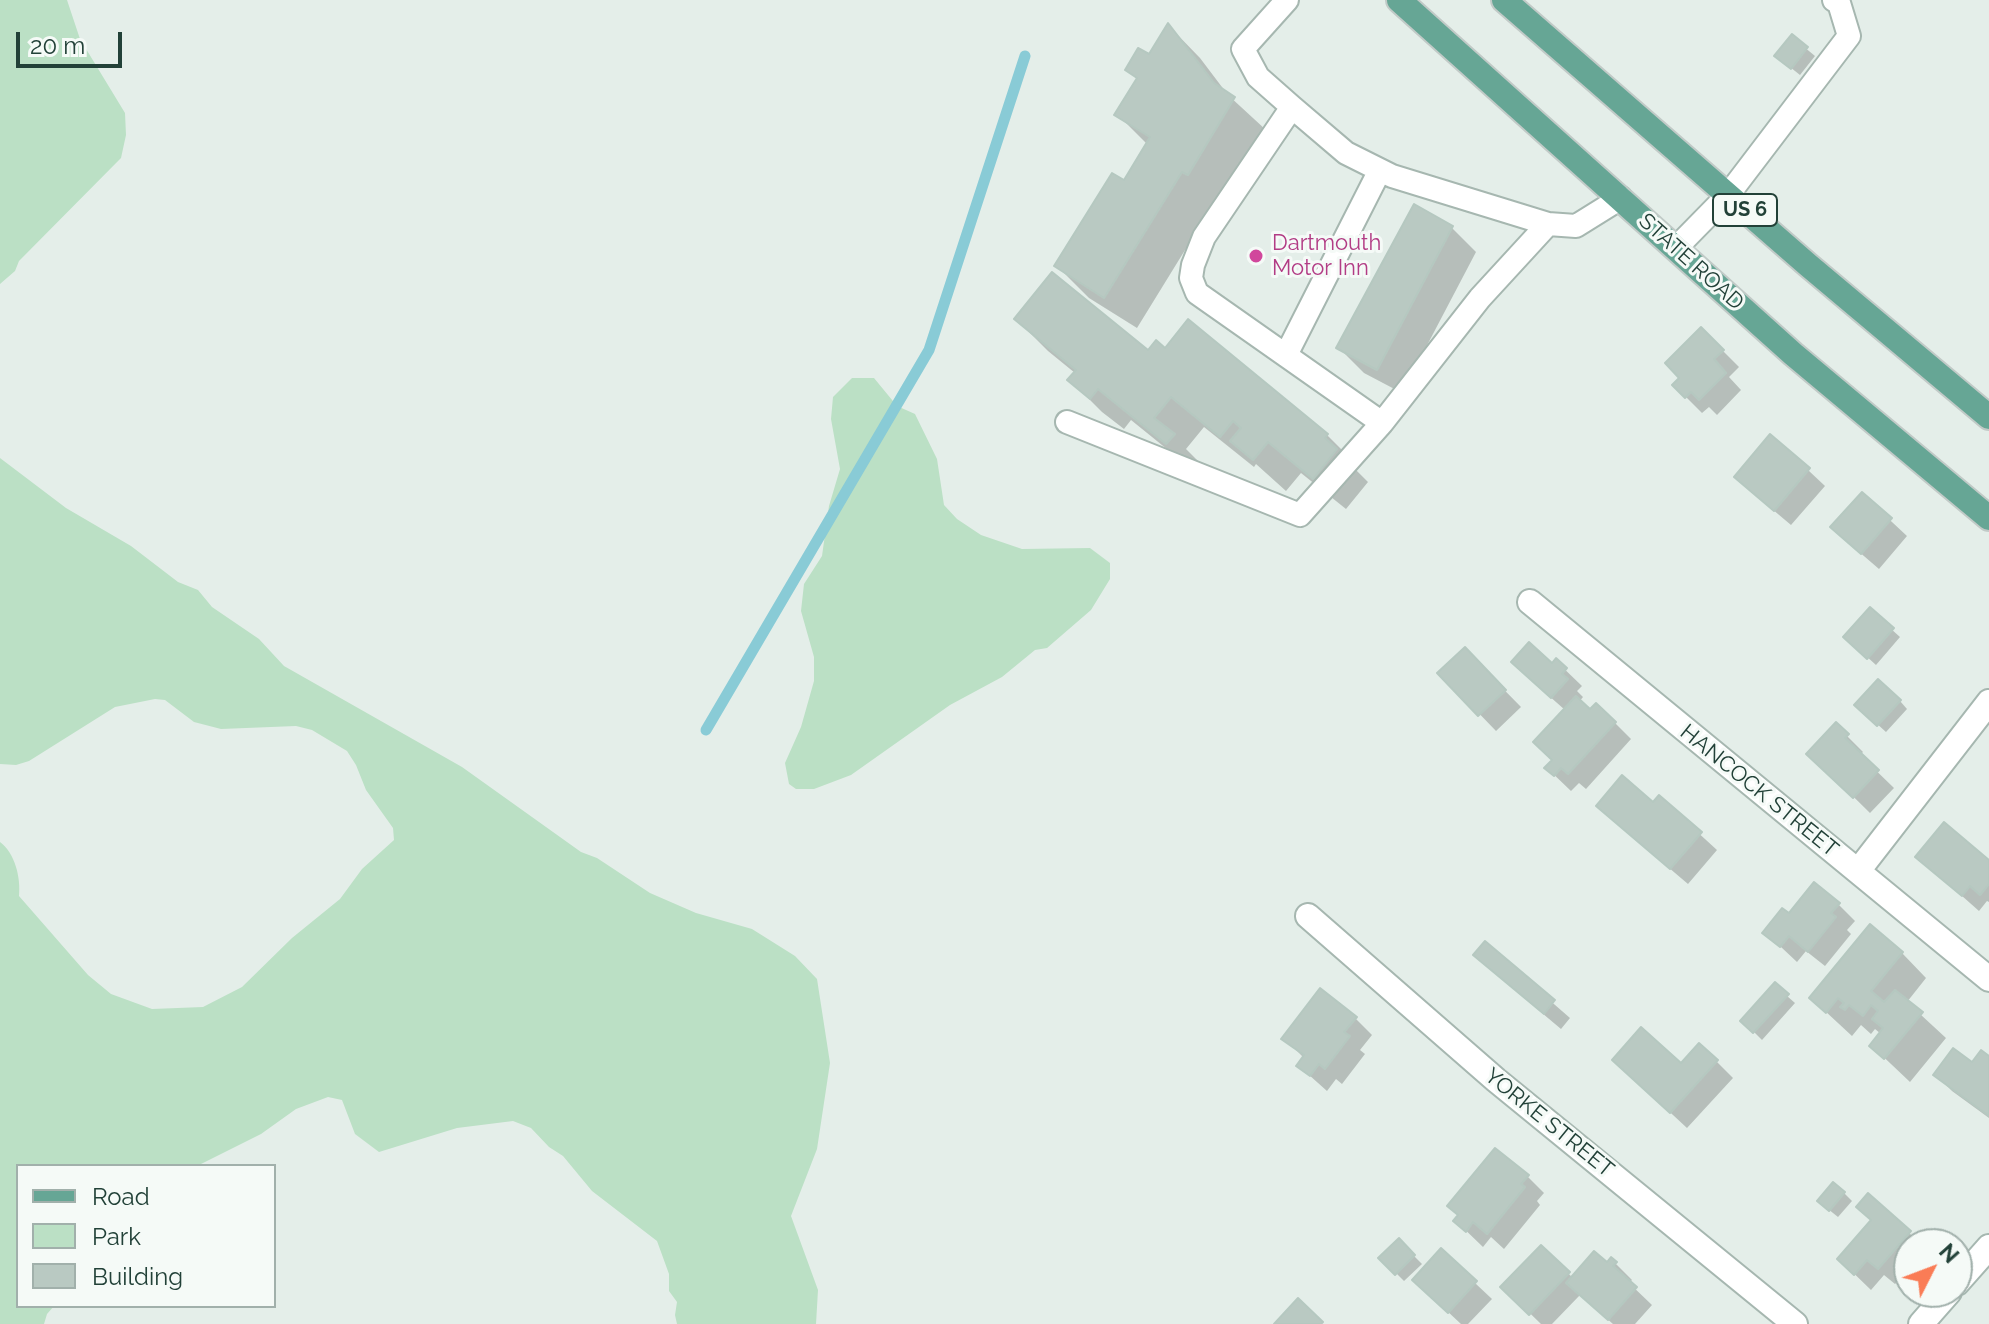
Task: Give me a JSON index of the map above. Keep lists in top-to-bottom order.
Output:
{
  "streets": {
    "main road": ["US 6", "STATE ROAD"],
    "street": ["HANCOCK STREET", "YORKE STREET"]
  },
  "places": ["Dartmouth Motor Inn"],
  "legend": ["Road", "Park", "Building"],
  "scale_bar": "20 m",
  "north": "top right"
}
